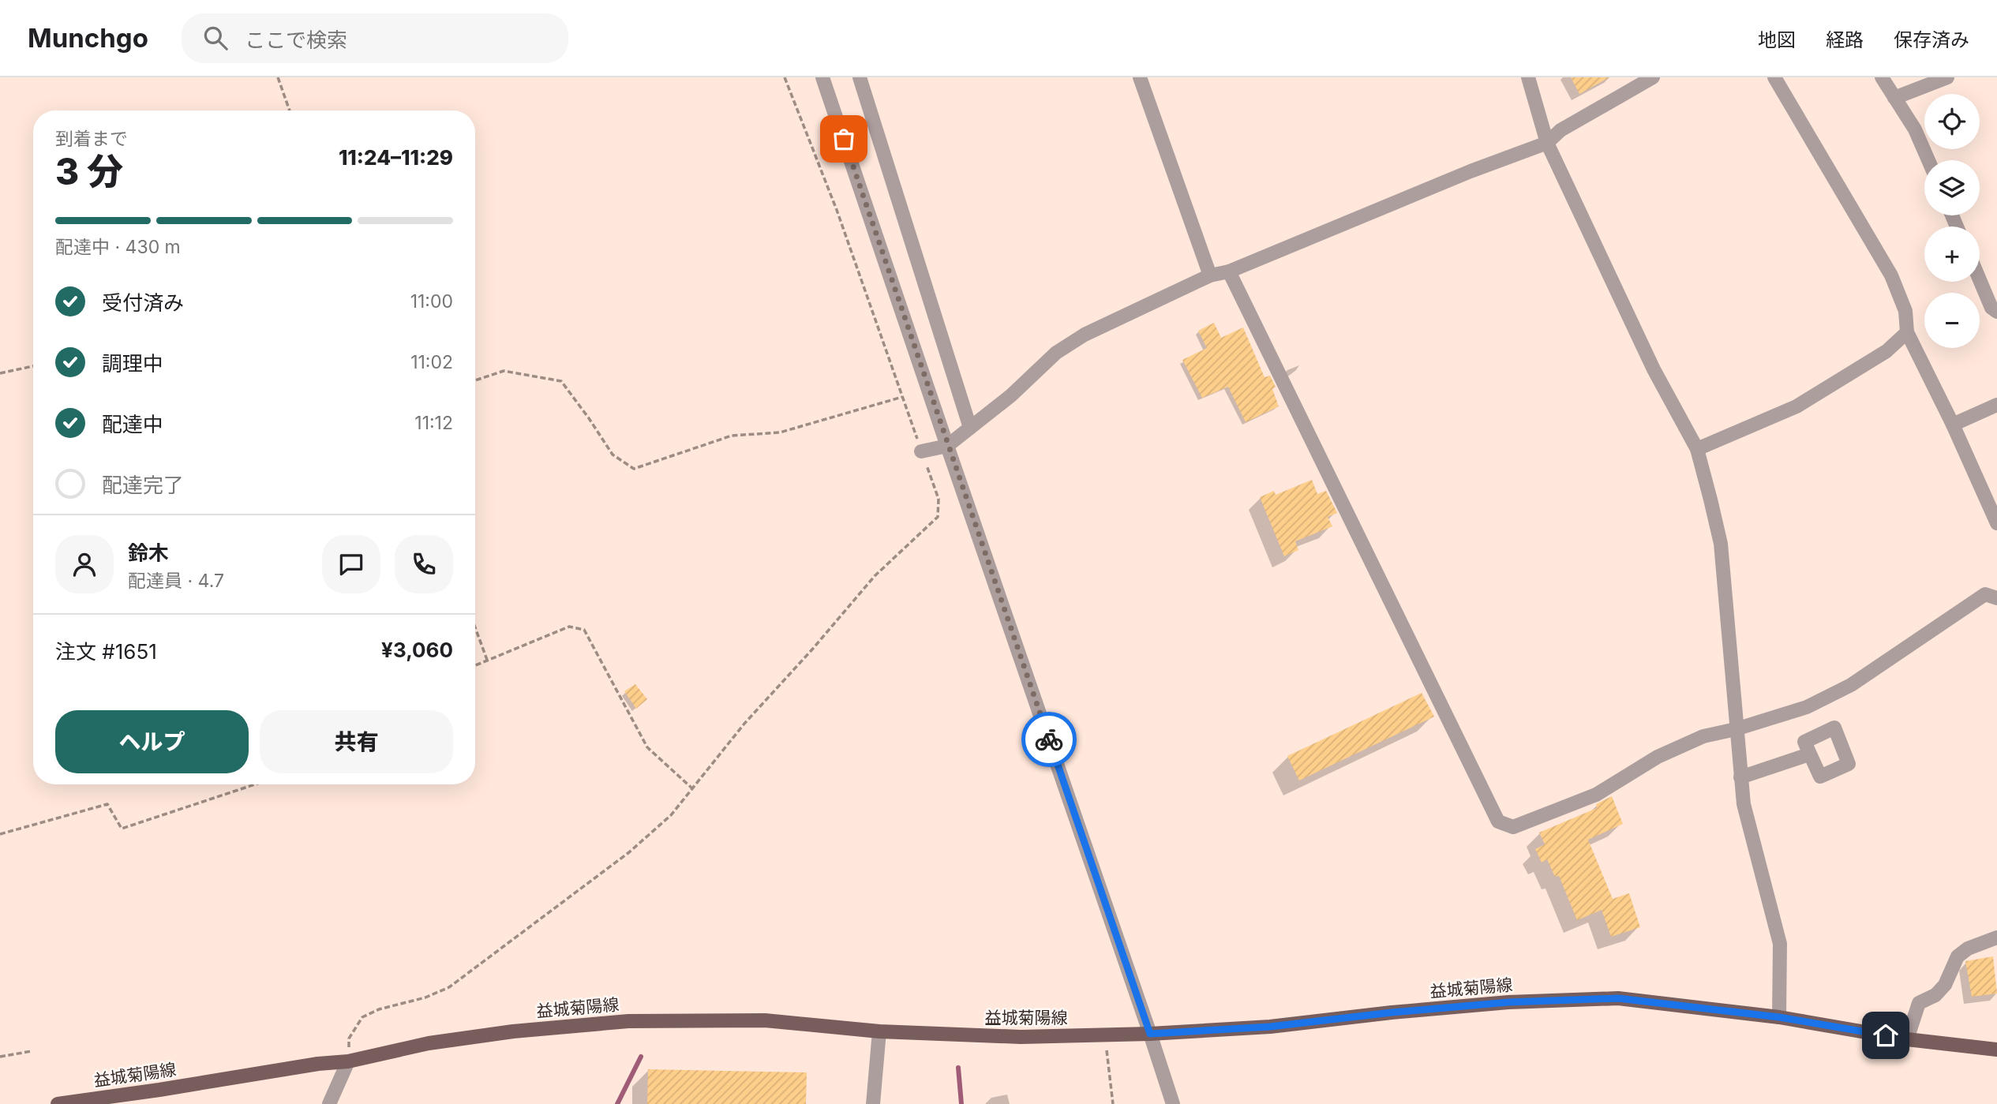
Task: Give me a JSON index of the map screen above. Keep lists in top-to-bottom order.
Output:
{
  "streets": {
    "main road": ["益城菊陽線"]
  },
  "page": {
    "header": "Munchgo",
    "search": "ここで検索",
    "nav": ["地図", "経路", "保存済み"],
    "map_buttons": ["+", "−"],
    "heading": ["3 分", "到着まで", "11:24–11:29"],
    "panel": [
      "鈴木",
      "配達員 · 4.7",
      "注文 #1651",
      "¥3,060"
    ],
    "bar": "配達中 · 430 m",
    "list": [
      ["受付済み", "11:00"],
      ["調理中", "11:02"],
      ["配達中", "11:12"],
      "配達完了"
    ],
    "buttons": ["ヘルプ", "共有"]
  }
}
